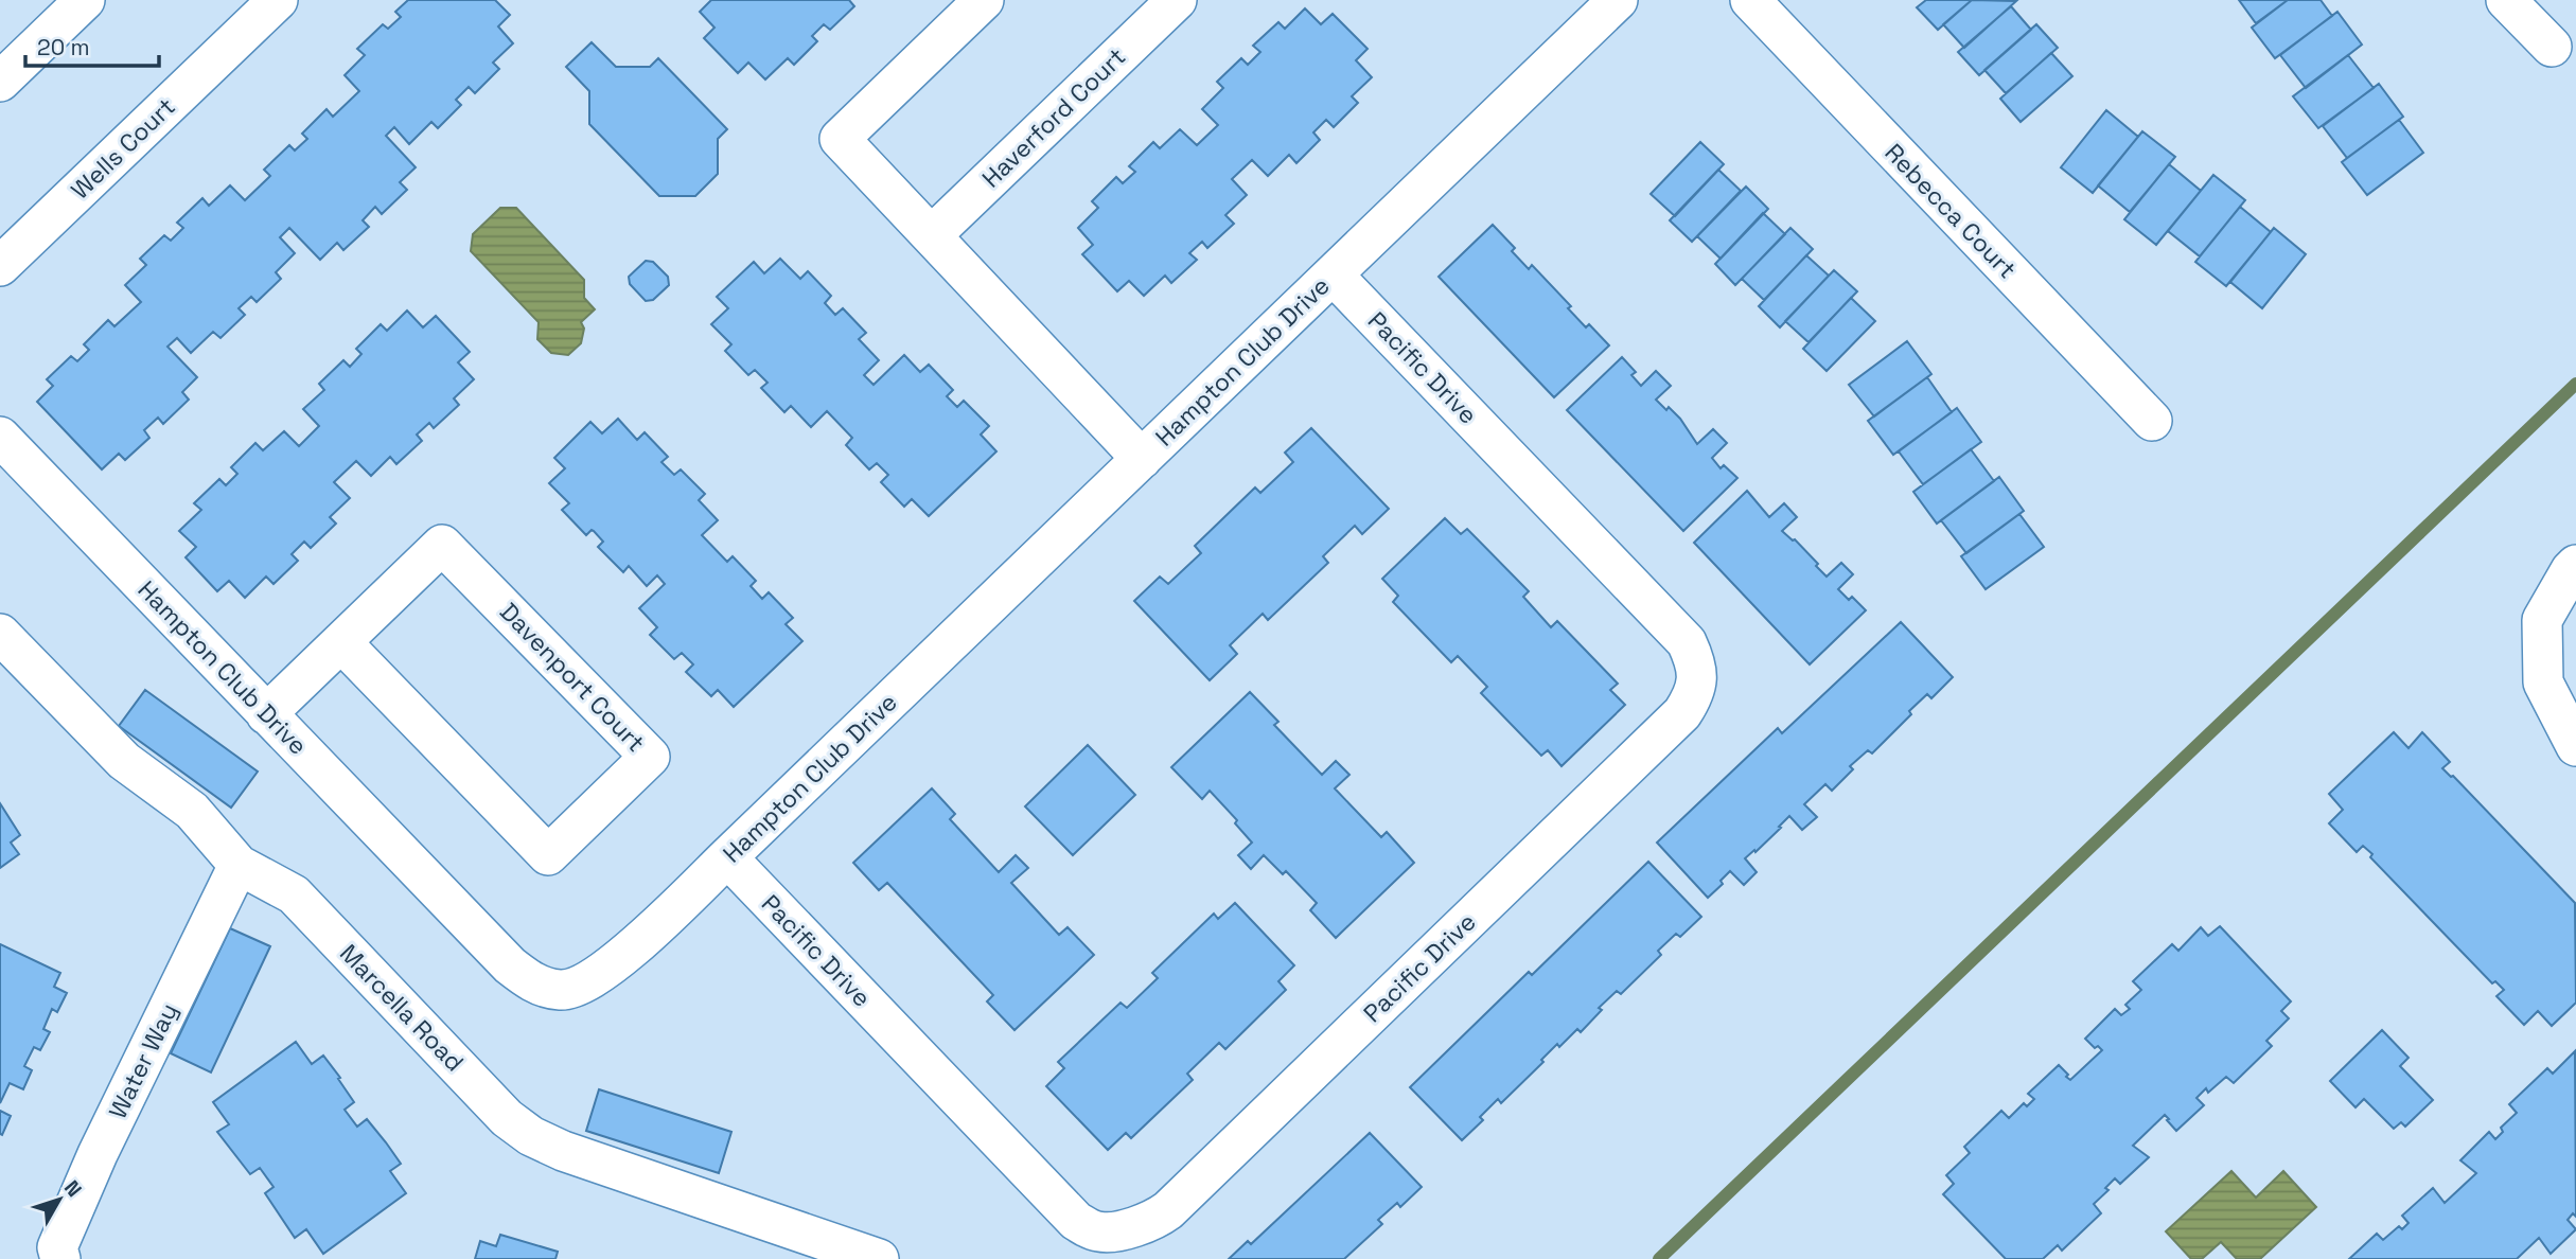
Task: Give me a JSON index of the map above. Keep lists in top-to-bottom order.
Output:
{
  "streets": {
    "street": [
      "Haverford Court",
      "Wells Court",
      "Rebecca Court",
      "Hampton Club Drive",
      "Pacific Drive",
      "Davenport Court",
      "Marcella Road",
      "Water Way"
    ]
  },
  "crossings": [
    ["Hampton Club Drive", "Pacific Drive"],
    ["Hampton Club Drive", "Davenport Court"],
    ["Marcella Road", "Water Way"]
  ],
  "scale_bar": "20 m",
  "north": "top right"
}
